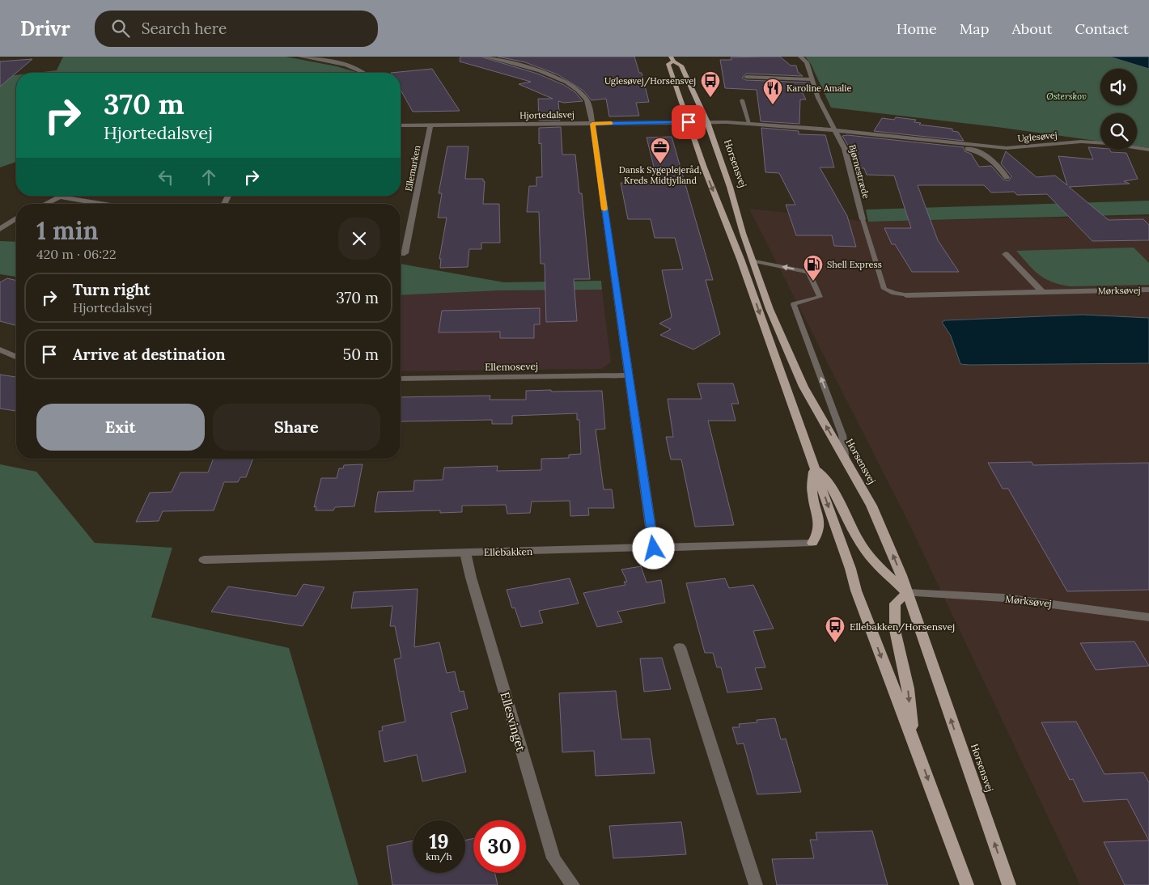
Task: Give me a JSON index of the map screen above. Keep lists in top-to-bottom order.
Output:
{
  "streets": {
    "main road": ["Horsensvej"],
    "street": [
      "Hjortedalsvej",
      "Uglesøvej",
      "Ellemarken",
      "Bjørnestræde",
      "Mørksøvej",
      "Ellemosevej",
      "Ellebakken",
      "Ellesvinget"
    ]
  },
  "crossings": [
    ["Hjortedalsvej", "Uglesøvej"],
    ["Hjortedalsvej", "Horsensvej"],
    ["Hjortedalsvej", "Ellemarken"],
    ["Uglesøvej", "Horsensvej"],
    ["Uglesøvej", "Bjørnestræde"],
    ["Horsensvej", "Mørksøvej"],
    ["Ellebakken", "Ellesvinget"]
  ],
  "parks": ["Østerskov"],
  "places": {
    "bus stop": ["Uglesøvej/Horsensvej", "Ellebakken/Horsensvej"],
    "restaurant": ["Karoline Amalie"],
    "office": ["Dansk Sygeplejeråd, Kreds Midtjylland"],
    "fuel station": ["Shell Express"]
  },
  "page": {
    "header": "Drivr",
    "search": "Search here",
    "nav": [
      "Home",
      "Map",
      "About",
      "Contact"
    ],
    "turn": ["370 m", "Hjortedalsvej"],
    "heading": ["1 min", "420 m · 06:22"],
    "list": [
      {
        "name": "Turn right",
        "note": "Hjortedalsvej",
        "value": "370 m"
      },
      {
        "name": "Arrive at destination",
        "value": "50 m"
      }
    ],
    "buttons": ["Exit", "Share"],
    "speed": "19 km/h",
    "limit": "30"
  }
}
